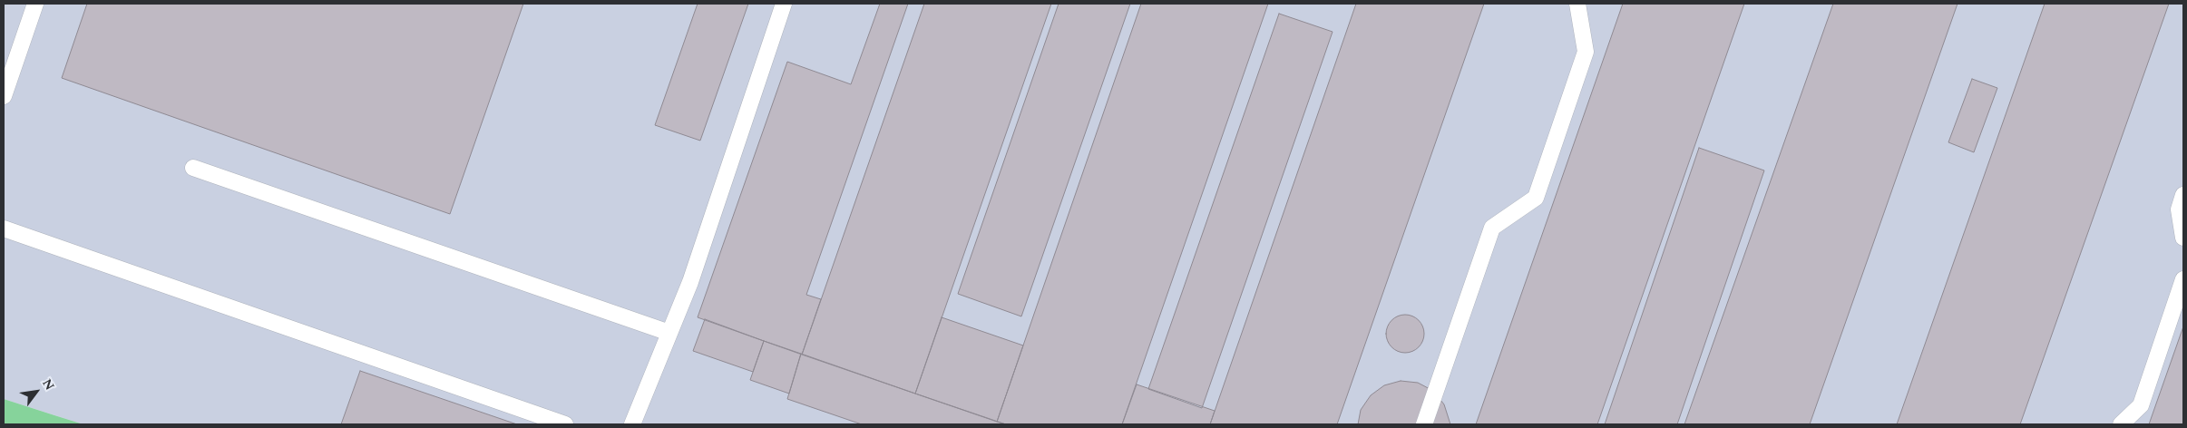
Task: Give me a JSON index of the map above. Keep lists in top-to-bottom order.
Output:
{
  "north": "top right"
}
